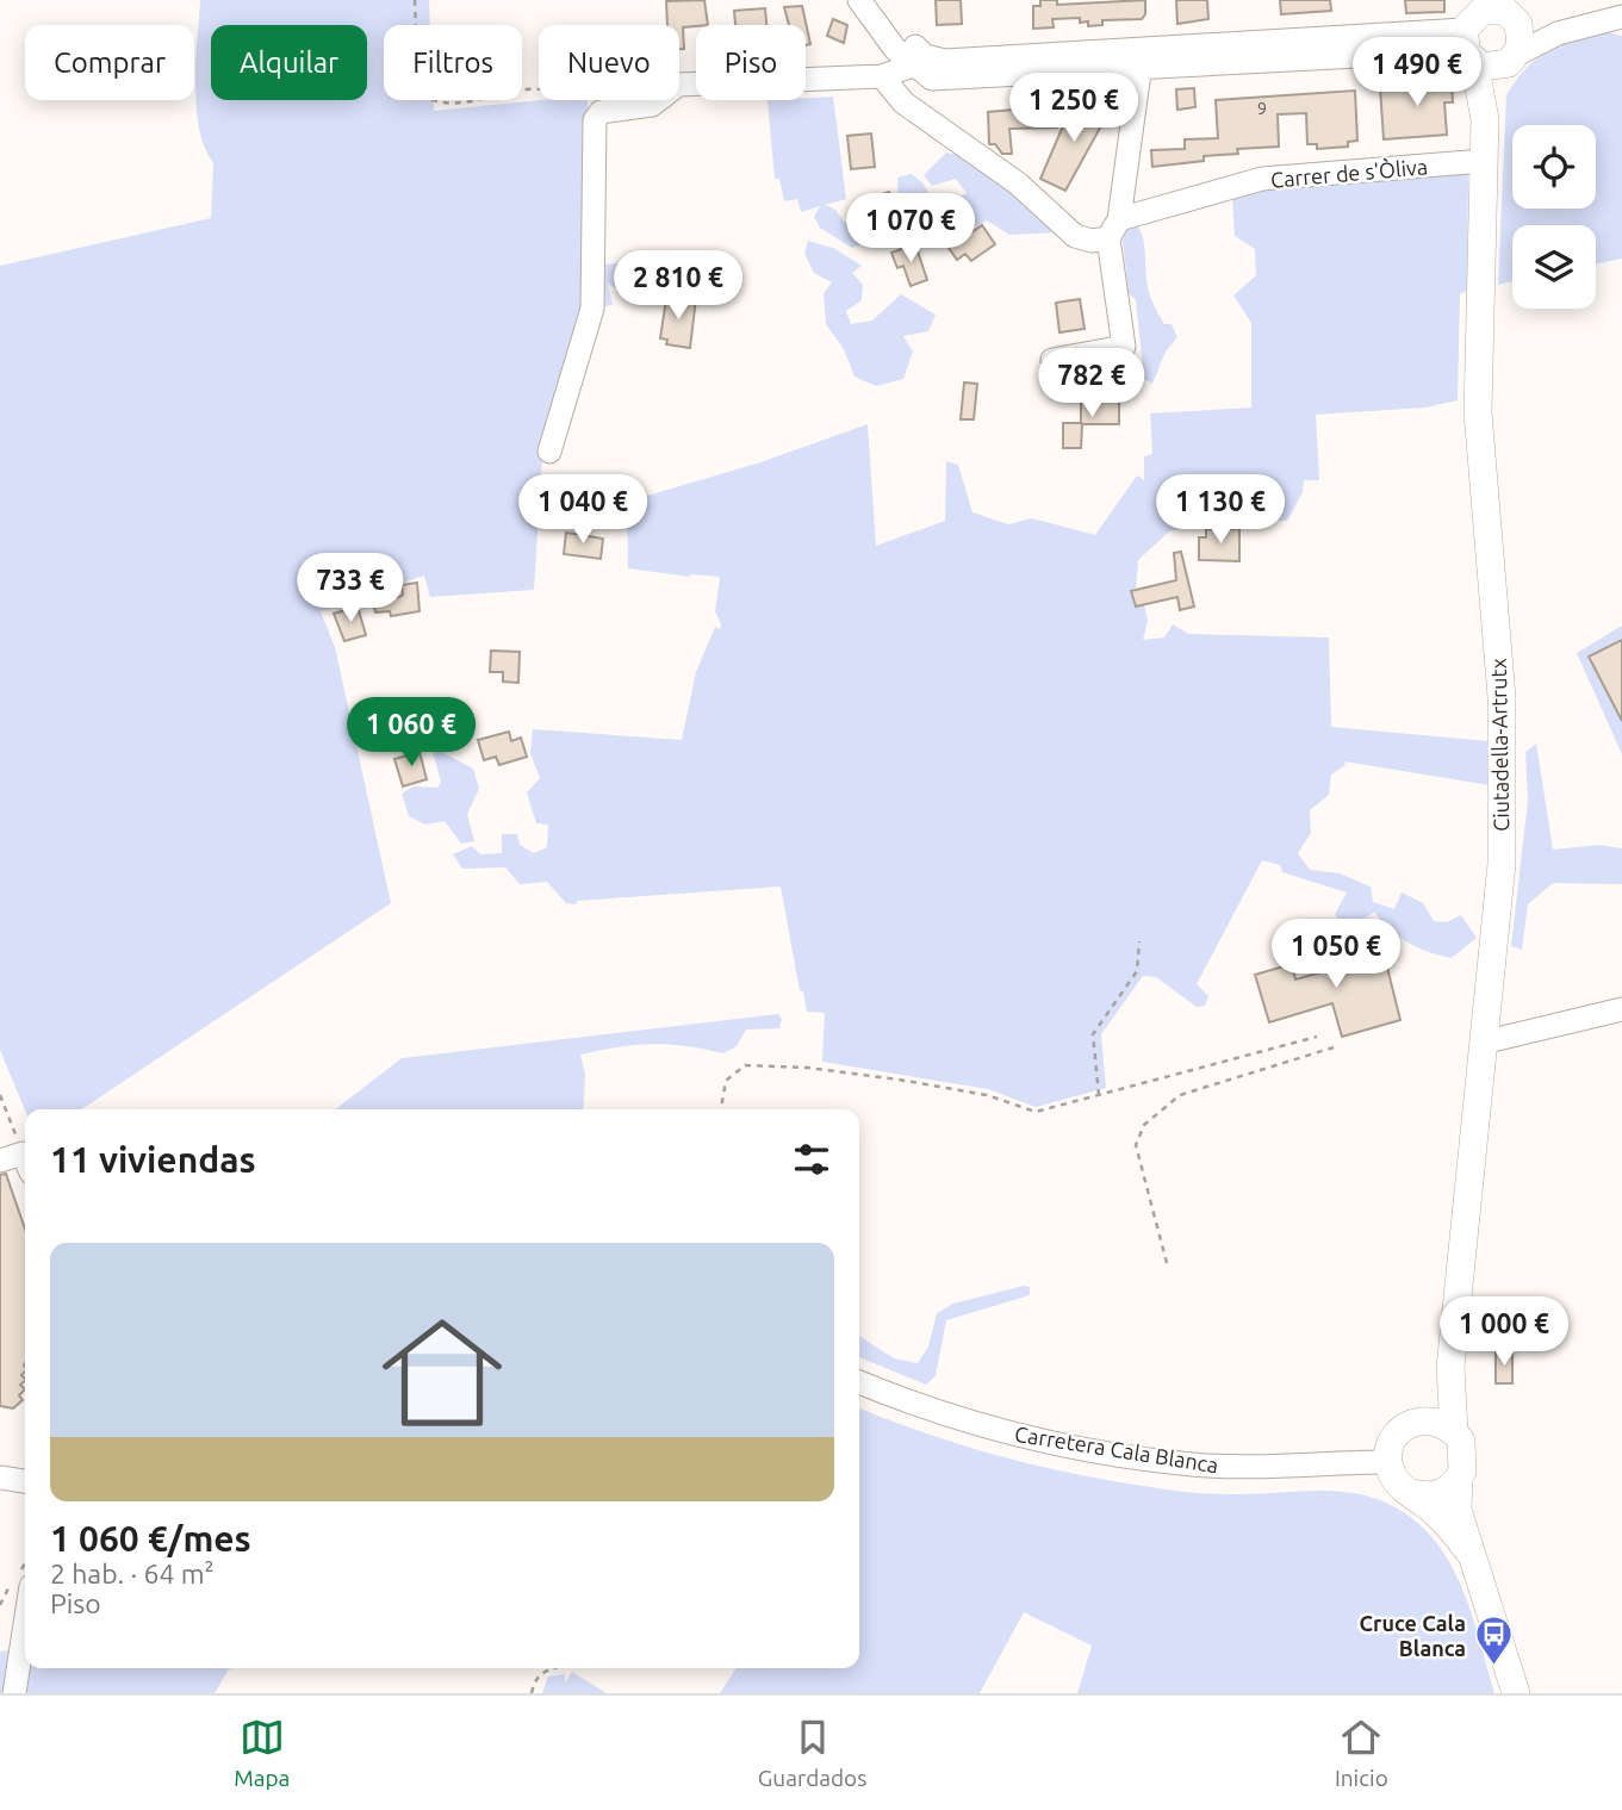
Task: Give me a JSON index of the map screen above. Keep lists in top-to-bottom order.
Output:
{
  "streets": {
    "main road": ["Ciutadella-Artrutx"],
    "street": ["Carrer de s'Òliva", "Carretera Cala Blanca"]
  },
  "crossings": [
    ["Carrer de s'Òliva", "Ciutadella-Artrutx"]
  ],
  "places": {
    "bus stop": ["Cruce Cala Blanca"]
  },
  "house_numbers": ["9"],
  "page": {
    "chip": [
      "Comprar",
      "Alquilar",
      "Filtros",
      "Nuevo",
      "Piso"
    ],
    "price": [
      "1 490 €",
      "1 250 €",
      "1 070 €",
      "2 810 €",
      "782 €",
      "1 040 €",
      "1 130 €",
      "733 €",
      "1 060 €",
      "1 050 €",
      "1 000 €"
    ],
    "heading": "11 viviendas",
    "list": [
      {
        "name": "1 060 €/mes",
        "note": "2 hab. · 64 m² · Piso"
      }
    ],
    "tabs": ["Mapa", "Guardados", "Inicio"]
  }
}
